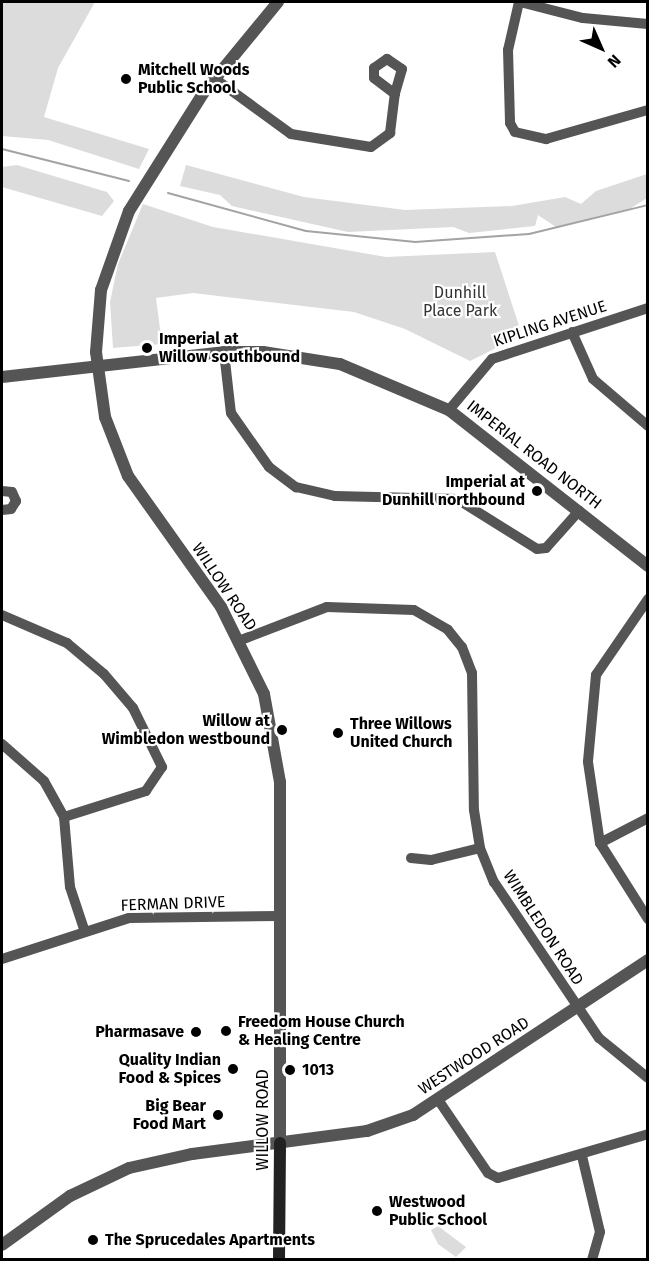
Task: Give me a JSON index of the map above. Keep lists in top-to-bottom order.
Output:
{
  "streets": {
    "main road": ["WILLOW ROAD"],
    "street": [
      "KIPLING AVENUE",
      "IMPERIAL ROAD NORTH",
      "FERMAN DRIVE",
      "WIMBLEDON ROAD",
      "WESTWOOD ROAD"
    ]
  },
  "crossings": [
    ["KIPLING AVENUE", "IMPERIAL ROAD NORTH"],
    ["IMPERIAL ROAD NORTH", "WILLOW ROAD"],
    ["WILLOW ROAD", "FERMAN DRIVE"],
    ["WILLOW ROAD", "WIMBLEDON ROAD"],
    ["WILLOW ROAD", "WESTWOOD ROAD"],
    ["WIMBLEDON ROAD", "WESTWOOD ROAD"]
  ],
  "parks": ["Dunhill Place Park"],
  "places": [
    "Mitchell Woods Public School",
    "Imperial at Willow southbound",
    "Imperial at Dunhill northbound",
    "Willow at Wimbledon westbound",
    "Three Willows United Church",
    "Freedom House Church & Healing Centre",
    "Pharmasave",
    "Quality Indian Food & Spices",
    "1013",
    "Big Bear Food Mart",
    "Westwood Public School",
    "The Sprucedales Apartments"
  ],
  "north": "bottom right"
}
